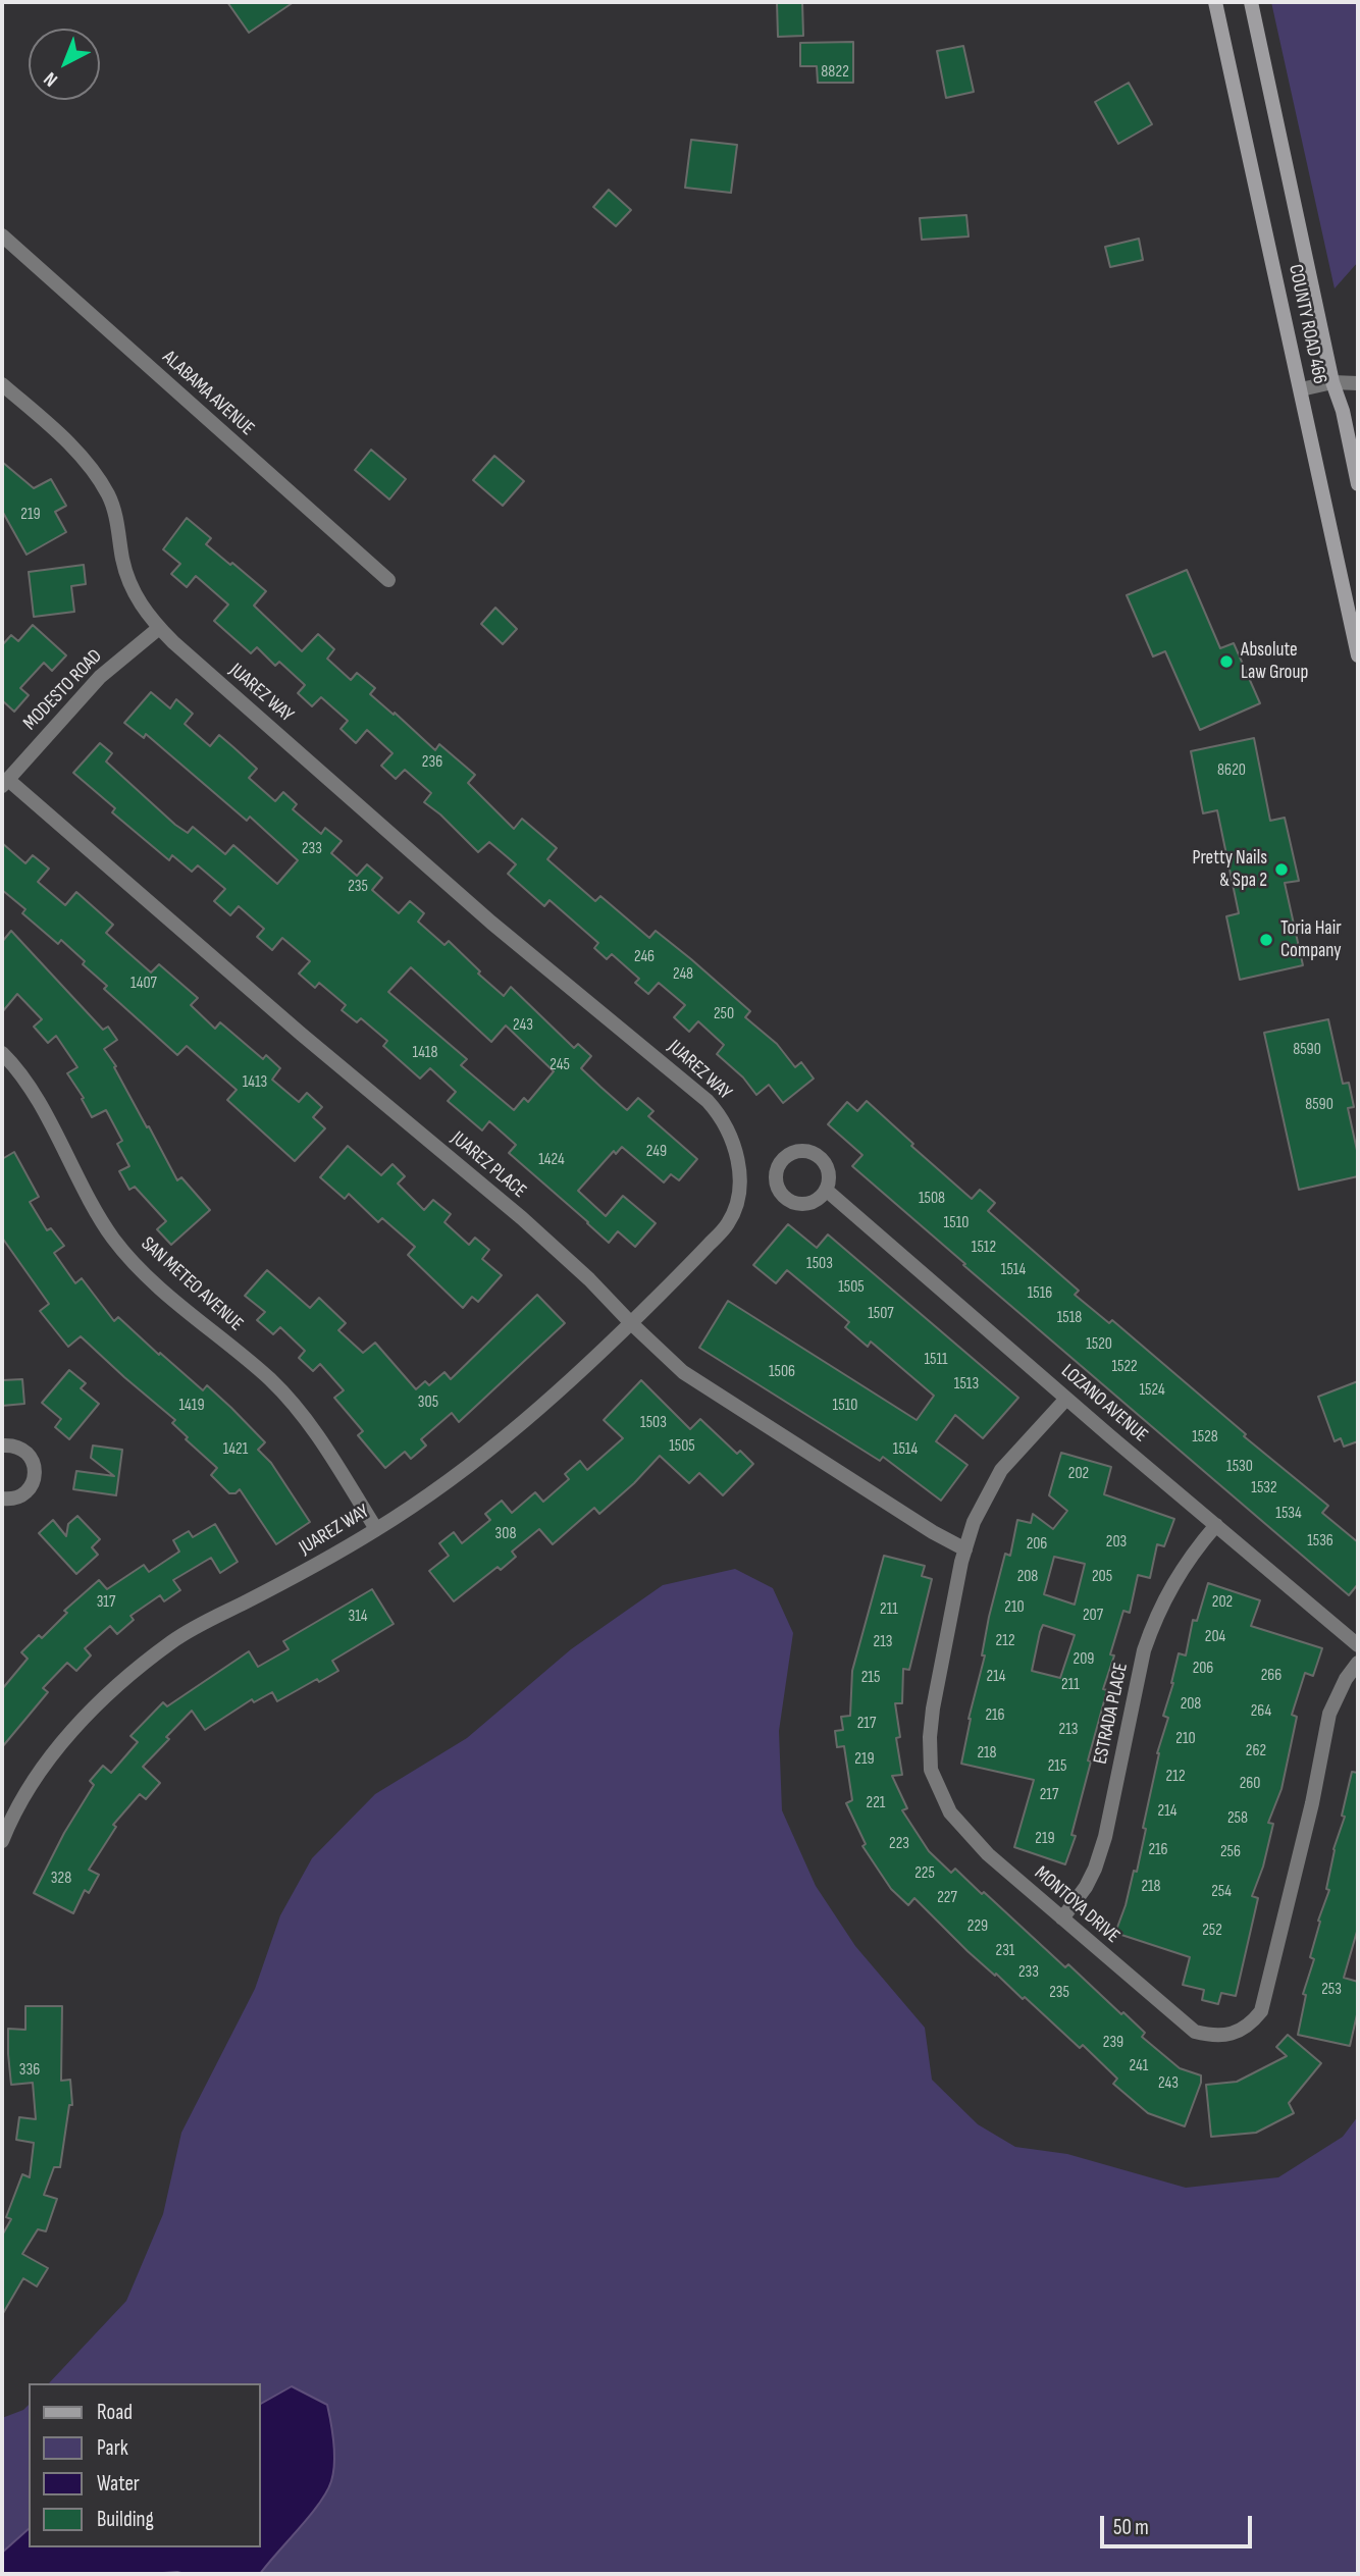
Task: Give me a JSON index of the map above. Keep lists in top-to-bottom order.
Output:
{
  "streets": {
    "main road": ["COUNTY ROAD 466"],
    "street": [
      "ALABAMA AVENUE",
      "MODESTO ROAD",
      "JUAREZ WAY",
      "JUAREZ PLACE",
      "SAN METEO AVENUE",
      "LOZANO AVENUE",
      "ESTRADA PLACE",
      "MONTOYA DRIVE"
    ]
  },
  "crossings": [
    ["MODESTO ROAD", "JUAREZ WAY"],
    ["MODESTO ROAD", "JUAREZ PLACE"],
    ["JUAREZ WAY", "JUAREZ PLACE"],
    ["JUAREZ WAY", "SAN METEO AVENUE"],
    ["JUAREZ PLACE", "MONTOYA DRIVE"],
    ["LOZANO AVENUE", "ESTRADA PLACE"],
    ["LOZANO AVENUE", "MONTOYA DRIVE"],
    ["ESTRADA PLACE", "MONTOYA DRIVE"]
  ],
  "places": ["Absolute Law Group", "Pretty Nails & Spa 2", "Toria Hair Company"],
  "house_numbers": [
    "8822",
    "219",
    "236",
    "8620",
    "233",
    "235",
    "246",
    "248",
    "1407",
    "250",
    "243",
    "8590",
    "1418",
    "245",
    "1413",
    "8590",
    "249",
    "1424",
    "1508",
    "1510",
    "1512",
    "1503",
    "1514",
    "1505",
    "1516",
    "1507",
    "1518",
    "1520",
    "1511",
    "1522",
    "1506",
    "1513",
    "1524",
    "305",
    "1419",
    "1510",
    "1503",
    "1528",
    "1505",
    "1421",
    "1514",
    "1530",
    "202",
    "1532",
    "1534",
    "308",
    "1536",
    "203",
    "206",
    "208",
    "205",
    "317",
    "202",
    "210",
    "211",
    "207",
    "314",
    "204",
    "212",
    "213",
    "209",
    "206",
    "266",
    "214",
    "215",
    "211",
    "208",
    "264",
    "216",
    "217",
    "213",
    "210",
    "262",
    "218",
    "219",
    "215",
    "212",
    "260",
    "217",
    "221",
    "214",
    "258",
    "219",
    "223",
    "216",
    "256",
    "225",
    "328",
    "218",
    "254",
    "227",
    "229",
    "252",
    "231",
    "233",
    "253",
    "235",
    "239",
    "241",
    "336",
    "243"
  ],
  "legend": [
    "Road",
    "Park",
    "Water",
    "Building"
  ],
  "scale_bar": "50 m",
  "north": "bottom left"
}
